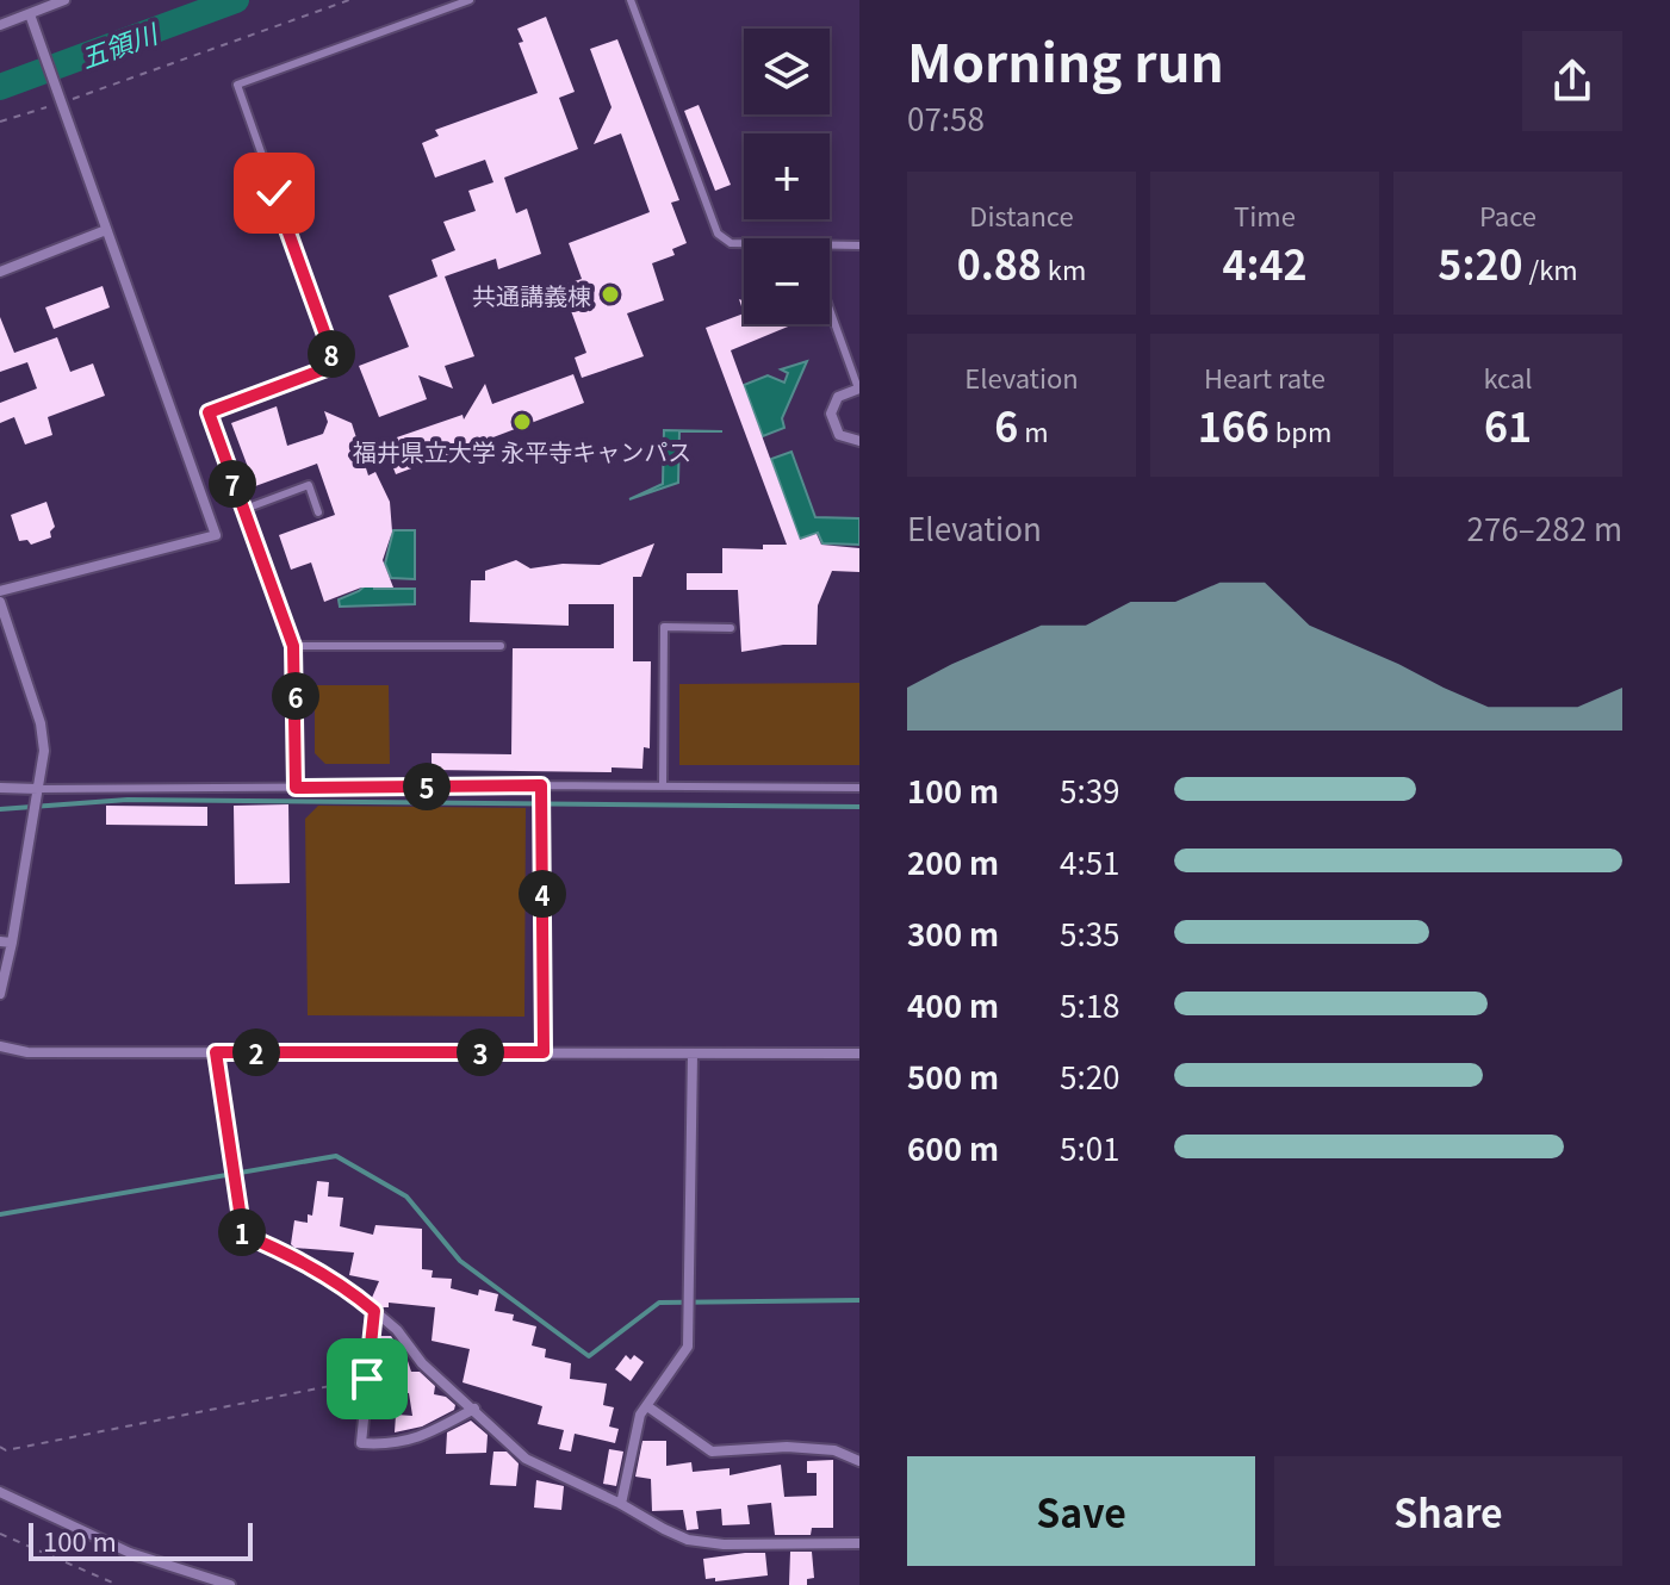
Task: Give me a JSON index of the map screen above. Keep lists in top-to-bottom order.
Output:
{
  "water": ["五領川"],
  "places": ["共通講義棟", "福井県立大学 永平寺キャンパス"],
  "scale_bar": "100 m",
  "page": {
    "heading": ["Morning run", "07:58"],
    "map_buttons": ["+", "−"],
    "stats": [
      ["Distance", "0.88 km"],
      ["Time", "4:42"],
      ["Pace", "5:20 /km"],
      ["Elevation", "6 m"],
      ["Heart rate", "166 bpm"],
      ["kcal", "61"]
    ],
    "pins": [
      "8",
      "7",
      "6",
      "5",
      "4",
      "2",
      "3",
      "1"
    ],
    "chart": ["Elevation", "276–282 m"],
    "list": [
      {
        "name": "100 m",
        "note": "5:39"
      },
      {
        "name": "200 m",
        "note": "4:51"
      },
      {
        "name": "300 m",
        "note": "5:35"
      },
      {
        "name": "400 m",
        "note": "5:18"
      },
      {
        "name": "500 m",
        "note": "5:20"
      },
      {
        "name": "600 m",
        "note": "5:01"
      }
    ],
    "buttons": ["Save", "Share"],
    "scale": "100 m"
  }
}
